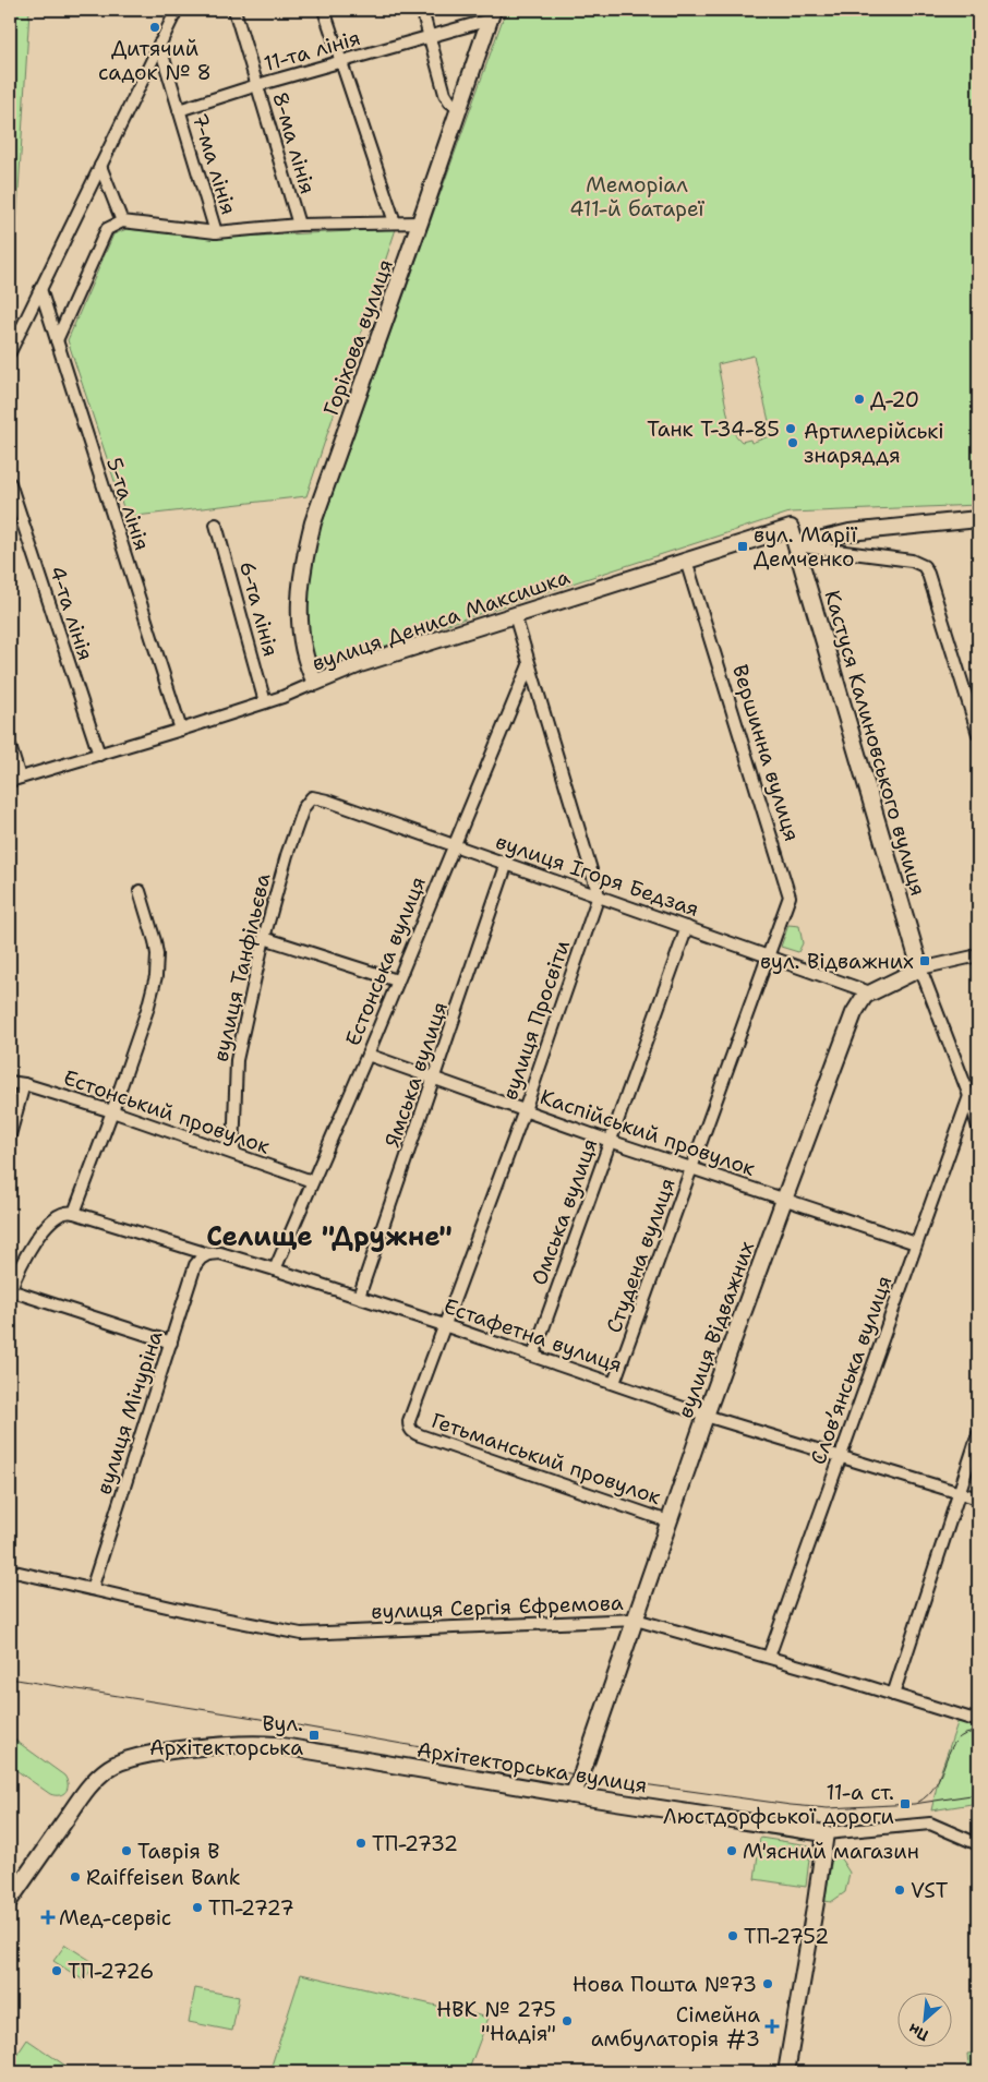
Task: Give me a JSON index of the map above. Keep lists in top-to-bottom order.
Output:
{
  "streets": {
    "street": [
      "11-та лінія",
      "8-ма лінія",
      "7-ма лінія",
      "Горіхова вулиця",
      "5-та лінія",
      "6-та лінія",
      "4-та лінія",
      "вулиця Дениса Максишка",
      "Кастуся Калиновського вулиця",
      "Вершинна вулиця",
      "вулиця Ігоря Бедзая",
      "Естонська вулиця",
      "вулиця Танфільєва",
      "вулиця Просвіти",
      "Ямська вулиця",
      "Естонський провулок",
      "Каспійський провулок",
      "Омська вулиця",
      "Студена вулиця",
      "вулиця Відважних",
      "Естафетна вулиця",
      "Словʼянська вулиця",
      "вулиця Мічуріна",
      "Гетьманський провулок",
      "вулиця Сергія Єфремова",
      "Архітекторська вулиця"
    ]
  },
  "crossings": [
    ["11-та лінія", "8-ма лінія"],
    ["11-та лінія", "7-ма лінія"],
    ["11-та лінія", "Горіхова вулиця"],
    ["Горіхова вулиця", "вулиця Дениса Максишка"],
    ["5-та лінія", "вулиця Дениса Максишка"],
    ["6-та лінія", "вулиця Дениса Максишка"],
    ["4-та лінія", "вулиця Дениса Максишка"],
    ["вулиця Дениса Максишка", "Кастуся Калиновського вулиця"],
    ["вулиця Дениса Максишка", "Вершинна вулиця"],
    ["Кастуся Калиновського вулиця", "вулиця Відважних"],
    ["Вершинна вулиця", "вулиця Ігоря Бедзая"],
    ["Вершинна вулиця", "Студена вулиця"],
    ["вулиця Ігоря Бедзая", "Естонська вулиця"],
    ["вулиця Ігоря Бедзая", "вулиця Танфільєва"],
    ["вулиця Ігоря Бедзая", "вулиця Просвіти"],
    ["вулиця Ігоря Бедзая", "Ямська вулиця"],
    ["вулиця Ігоря Бедзая", "Омська вулиця"],
    ["вулиця Ігоря Бедзая", "Студена вулиця"],
    ["вулиця Ігоря Бедзая", "вулиця Відважних"],
    ["Естонська вулиця", "Естонський провулок"],
    ["Естонська вулиця", "Каспійський провулок"],
    ["Естонська вулиця", "Естафетна вулиця"],
    ["вулиця Танфільєва", "Естонський провулок"],
    ["вулиця Просвіти", "Каспійський провулок"],
    ["вулиця Просвіти", "Естафетна вулиця"],
    ["вулиця Просвіти", "Гетьманський провулок"],
    ["Ямська вулиця", "Каспійський провулок"],
    ["Ямська вулиця", "Естафетна вулиця"],
    ["Каспійський провулок", "Омська вулиця"],
    ["Каспійський провулок", "Студена вулиця"],
    ["Каспійський провулок", "вулиця Відважних"],
    ["Каспійський провулок", "Словʼянська вулиця"],
    ["Омська вулиця", "Естафетна вулиця"],
    ["Студена вулиця", "Естафетна вулиця"],
    ["вулиця Відважних", "Естафетна вулиця"],
    ["вулиця Відважних", "Гетьманський провулок"],
    ["вулиця Відважних", "вулиця Сергія Єфремова"],
    ["вулиця Відважних", "Архітекторська вулиця"],
    ["Естафетна вулиця", "Словʼянська вулиця"],
    ["Естафетна вулиця", "вулиця Мічуріна"],
    ["Словʼянська вулиця", "вулиця Сергія Єфремова"],
    ["вулиця Мічуріна", "вулиця Сергія Єфремова"]
  ],
  "districts": ["Селище \"Дружне\""],
  "parks": ["Меморіал 411-й батареї"],
  "places": {
    "other": [
      "Дитячий садок № 8",
      "Д-20",
      "Танк Т-34-85",
      "Артилерійські знаряддя",
      "ТП-2732",
      "Таврія В",
      "М'ясний магазин",
      "Raiffeisen Bank",
      "VST",
      "ТП-2727",
      "ТП-2752",
      "ТП-2726",
      "Нова Пошта №73",
      "НВК № 275 \"Надія\""
    ],
    "transit": [
      "вул. Марії Демченко",
      "вул. Відважних",
      "Вул. Архітекторська",
      "11-а ст. Люстдорфської дороги"
    ],
    "health": ["Мед-сервіс", "Сімейна амбулаторія #3"]
  },
  "north": "bottom left"
}
